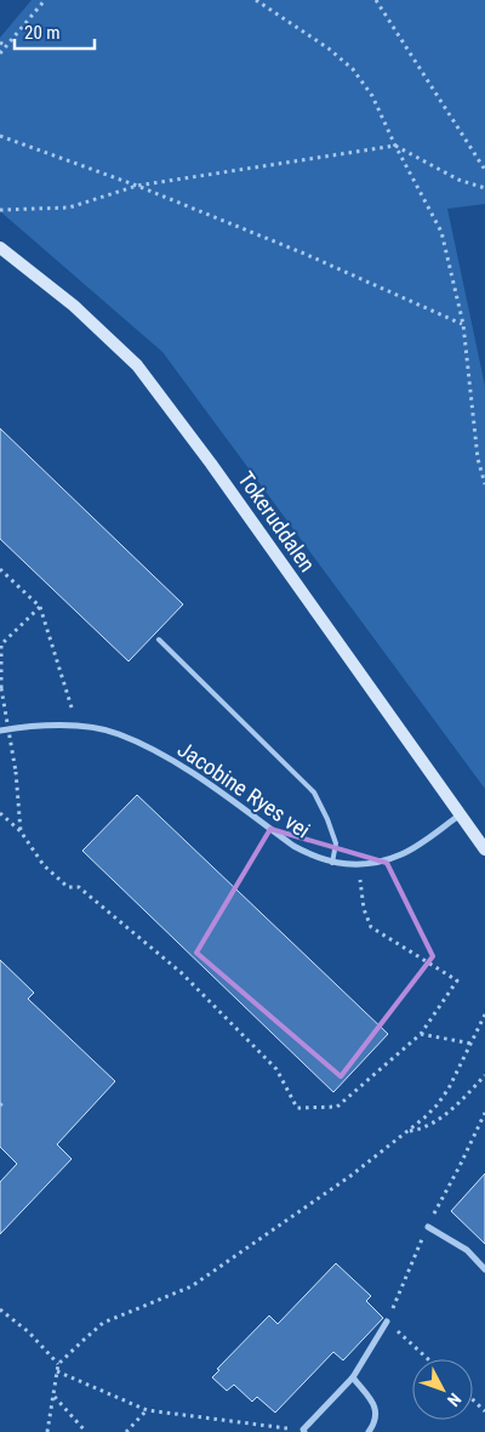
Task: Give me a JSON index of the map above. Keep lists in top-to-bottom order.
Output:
{
  "streets": {
    "street": ["Tokeruddalen", "Jacobine Ryes vei"]
  },
  "crossings": [
    ["Tokeruddalen", "Jacobine Ryes vei"]
  ],
  "scale_bar": "20 m",
  "north": "bottom right"
}
